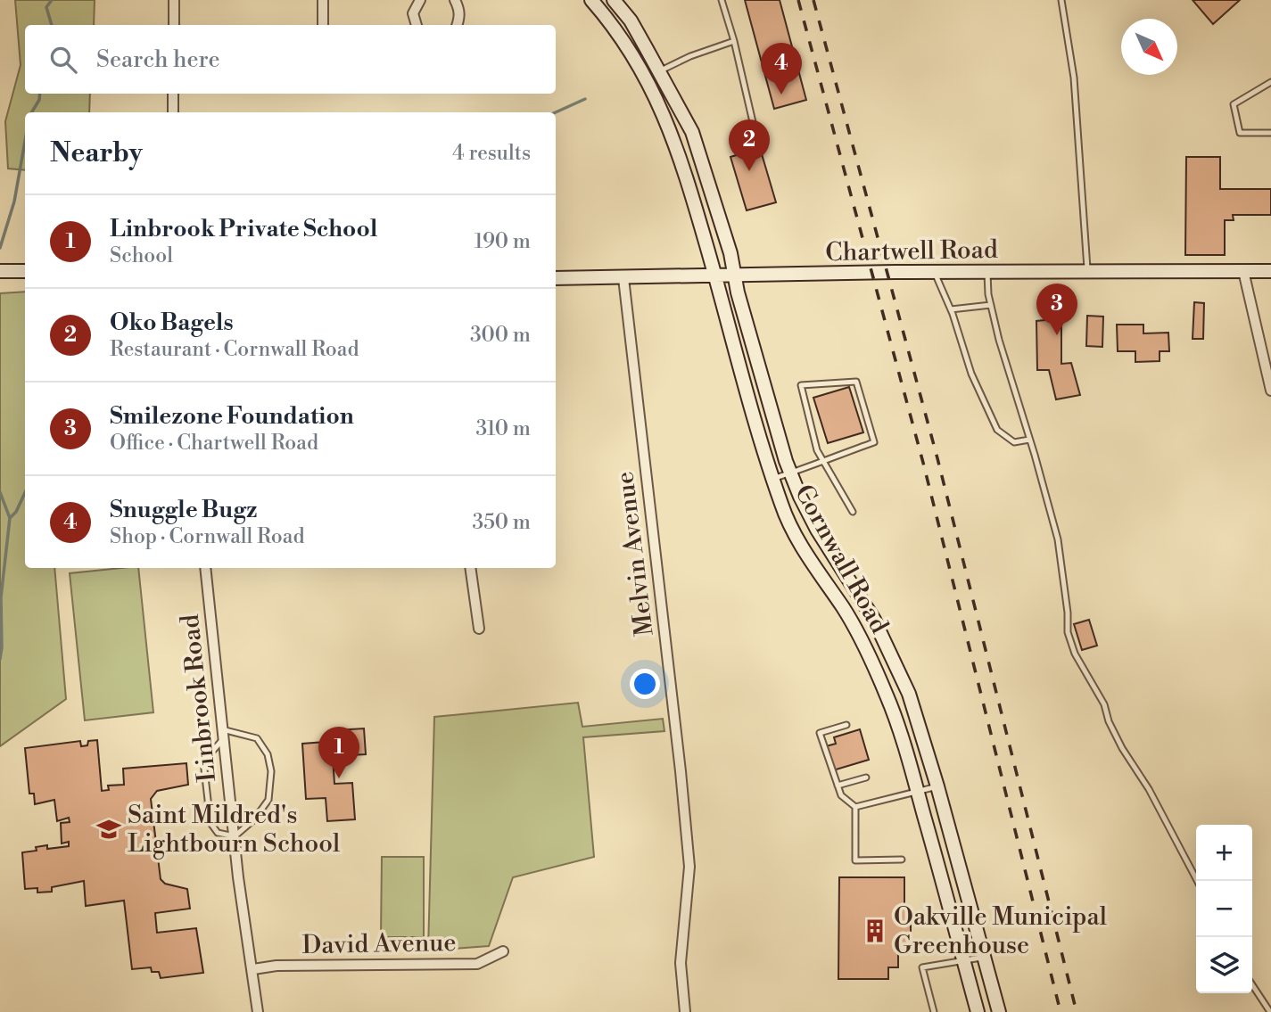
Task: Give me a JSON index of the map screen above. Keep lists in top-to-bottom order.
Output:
{
  "streets": {
    "main road": ["Chartwell Road", "Cornwall Road"],
    "street": ["Melvin Avenue", "Linbrook Road", "David Avenue"]
  },
  "crossings": [
    ["Chartwell Road", "Melvin Avenue"],
    ["Chartwell Road", "Cornwall Road"],
    ["Linbrook Road", "David Avenue"]
  ],
  "places": {
    "school or university": ["Saint Mildred's Lightbourn School"],
    "building": ["Oakville Municipal Greenhouse"]
  },
  "north": "bottom right",
  "page": {
    "search": "Search here",
    "pins": [
      "4",
      "2",
      "3",
      "1"
    ],
    "heading": ["Nearby", "4 results"],
    "list": [
      {
        "mark": "1",
        "name": "Linbrook Private School",
        "note": "School",
        "value": "190 m"
      },
      {
        "mark": "2",
        "name": "Oko Bagels",
        "note": "Restaurant · Cornwall Road",
        "value": "300 m"
      },
      {
        "mark": "3",
        "name": "Smilezone Foundation",
        "note": "Office · Chartwell Road",
        "value": "310 m"
      },
      {
        "mark": "4",
        "name": "Snuggle Bugz",
        "note": "Shop · Cornwall Road",
        "value": "350 m"
      }
    ],
    "map_buttons": ["+", "−"]
  }
}
